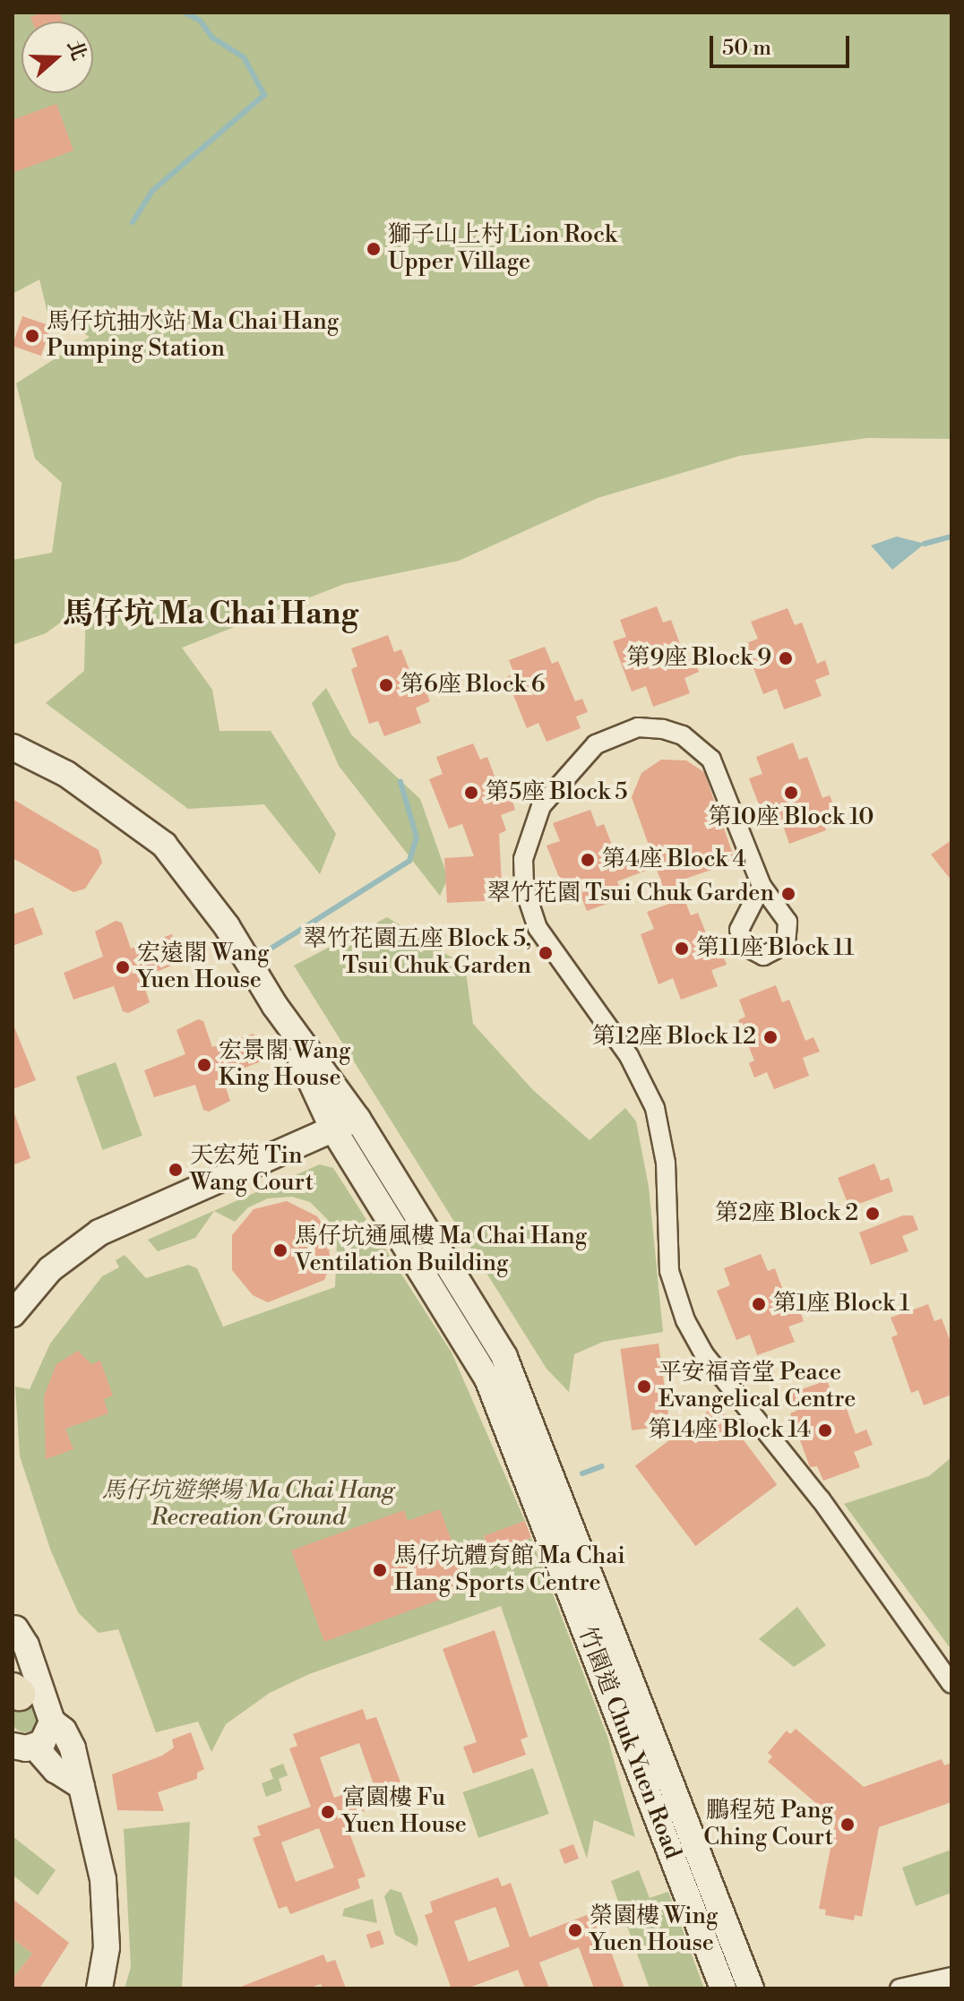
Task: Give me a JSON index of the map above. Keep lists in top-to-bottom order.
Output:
{
  "streets": {
    "main road": ["竹園道 Chuk Yuen Road"]
  },
  "districts": ["馬仔坑 Ma Chai Hang"],
  "parks": ["馬仔坑遊樂場 Ma Chai Hang Recreation Ground"],
  "places": [
    "獅子山上村 Lion Rock Upper Village",
    "馬仔坑抽水站 Ma Chai Hang Pumping Station",
    "第9座 Block 9",
    "第6座 Block 6",
    "第5座 Block 5",
    "第10座 Block 10",
    "第4座 Block 4",
    "翠竹花園 Tsui Chuk Garden",
    "第11座 Block 11",
    "翠竹花園五座 Block 5, Tsui Chuk Garden",
    "宏遠閣 Wang Yuen House",
    "第12座 Block 12",
    "宏景閣 Wang King House",
    "天宏苑 Tin Wang Court",
    "第2座 Block 2",
    "馬仔坑通風樓 Ma Chai Hang Ventilation Building",
    "第1座 Block 1",
    "平安福音堂 Peace Evangelical Centre",
    "第14座 Block 14",
    "馬仔坑體育館 Ma Chai Hang Sports Centre",
    "富園樓 Fu Yuen House",
    "鵬程苑 Pang Ching Court",
    "榮園樓 Wing Yuen House"
  ],
  "scale_bar": "50 m",
  "north": "right"
}
